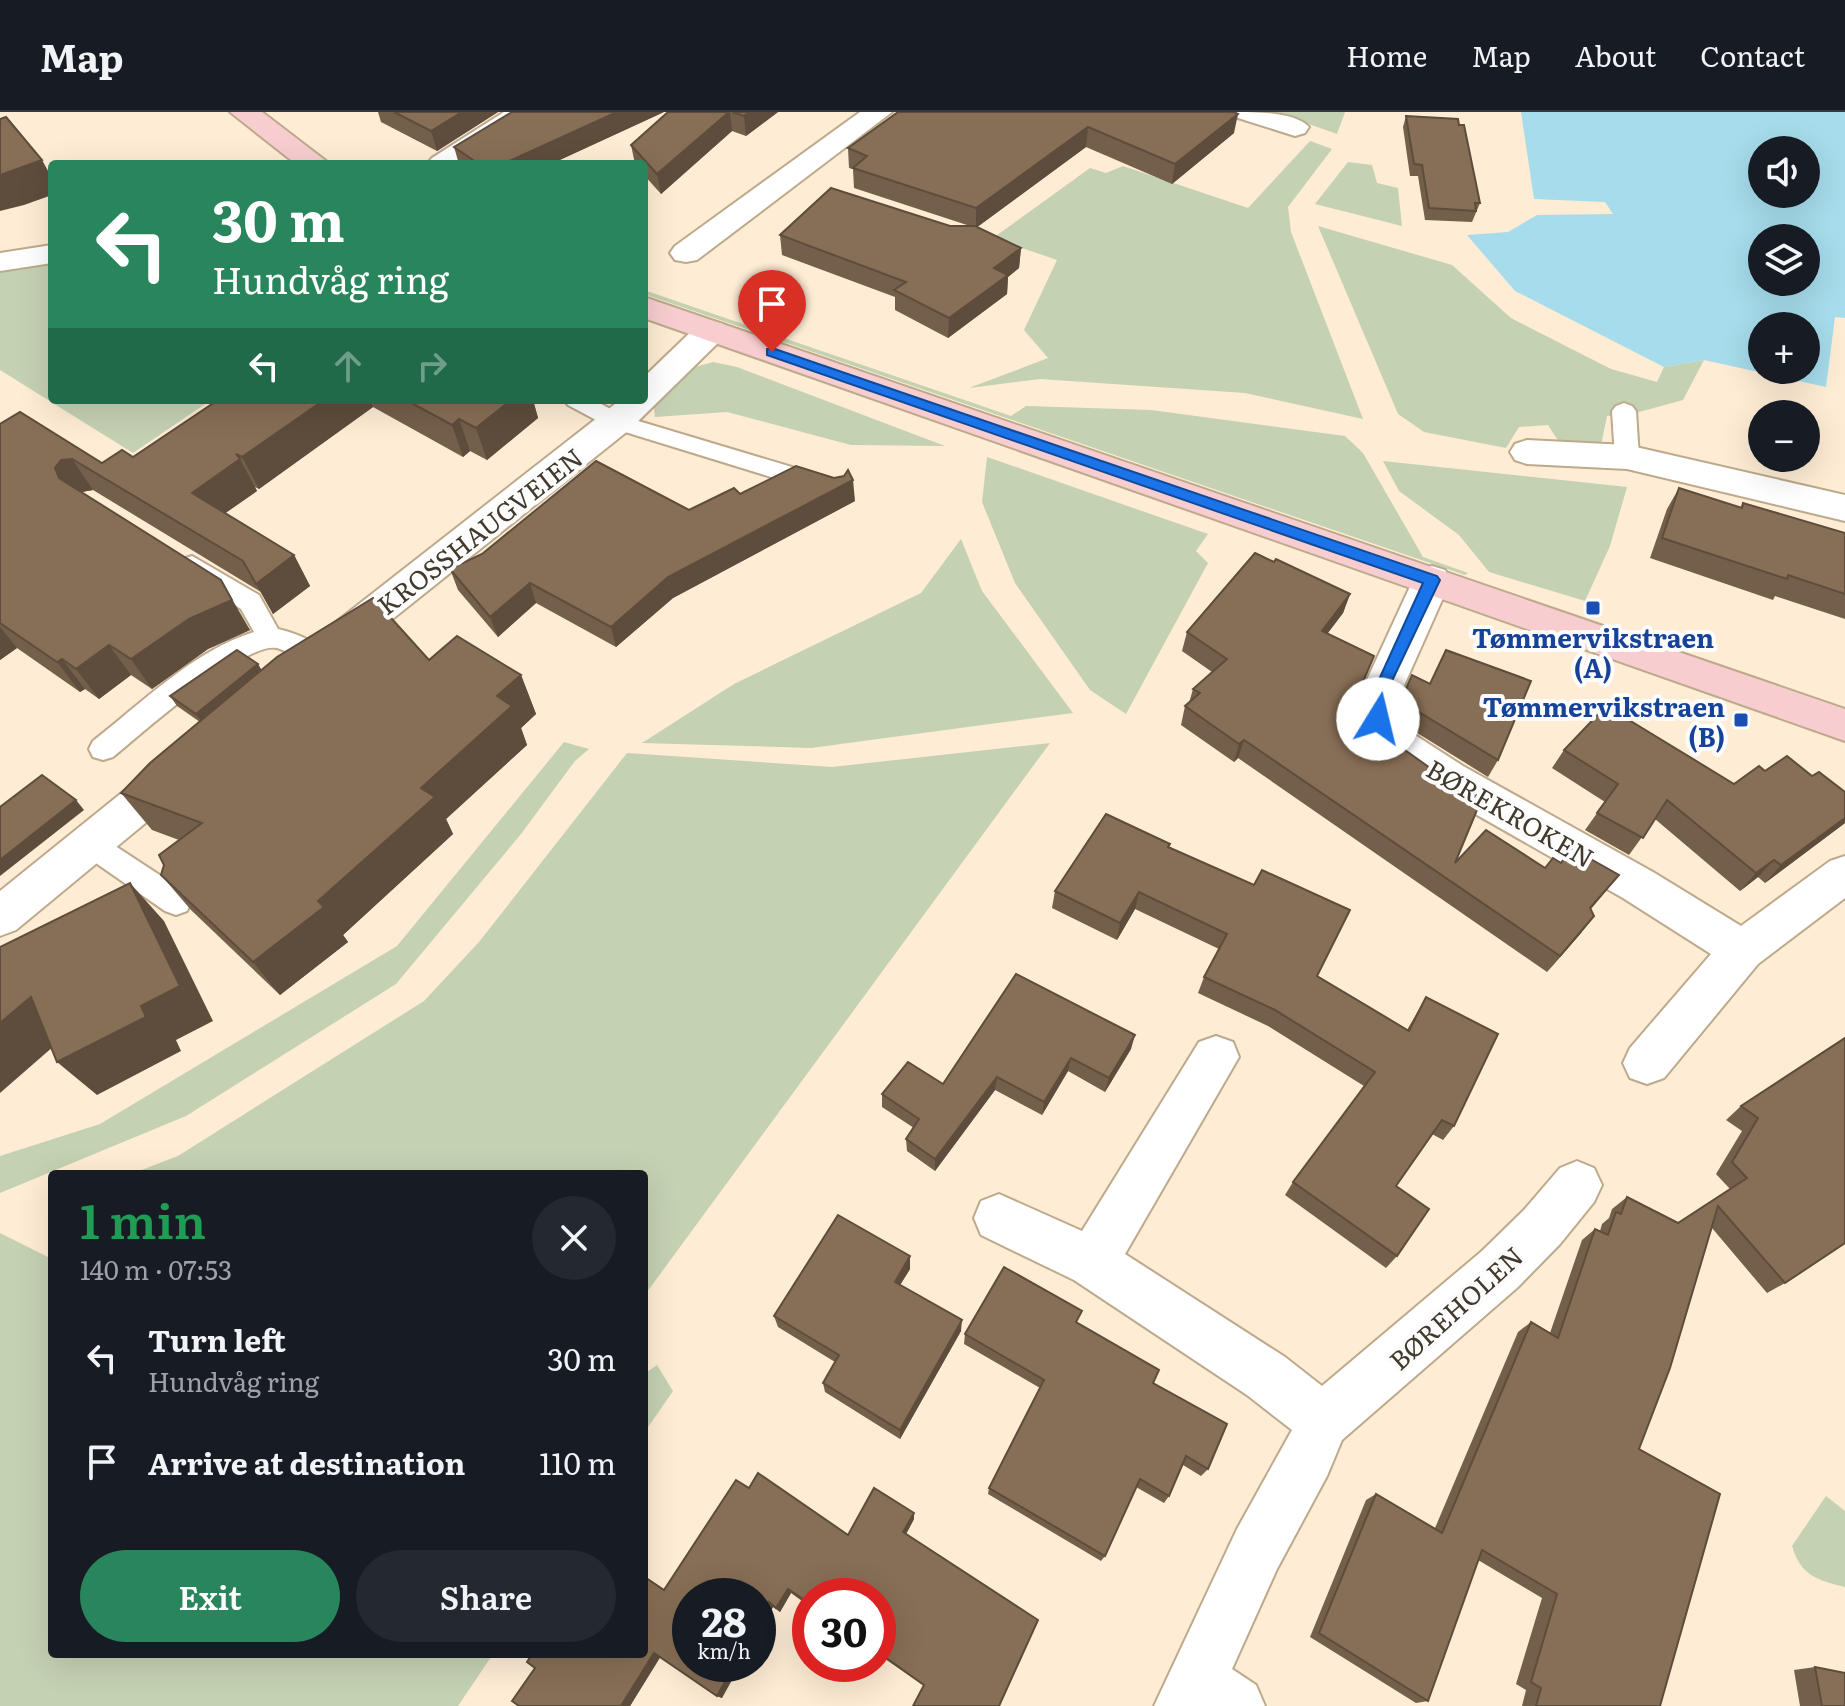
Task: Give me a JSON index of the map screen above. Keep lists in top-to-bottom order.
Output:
{
  "streets": {
    "street": ["KROSSHAUGVEIEN", "BØREKROKEN", "BØREHOLEN"]
  },
  "places": {
    "transit": ["Tømmervikstraen (A)", "Tømmervikstraen (B)"]
  },
  "page": {
    "header": "Map",
    "nav": [
      "Home",
      "Map",
      "About",
      "Contact"
    ],
    "map_buttons": ["+", "−"],
    "turn": ["30 m", "Hundvåg ring"],
    "heading": ["1 min", "140 m · 07:53"],
    "list": [
      {
        "name": "Turn left",
        "note": "Hundvåg ring",
        "value": "30 m"
      },
      {
        "name": "Arrive at destination",
        "value": "110 m"
      }
    ],
    "buttons": ["Exit", "Share"],
    "speed": "28 km/h",
    "limit": "30"
  }
}
